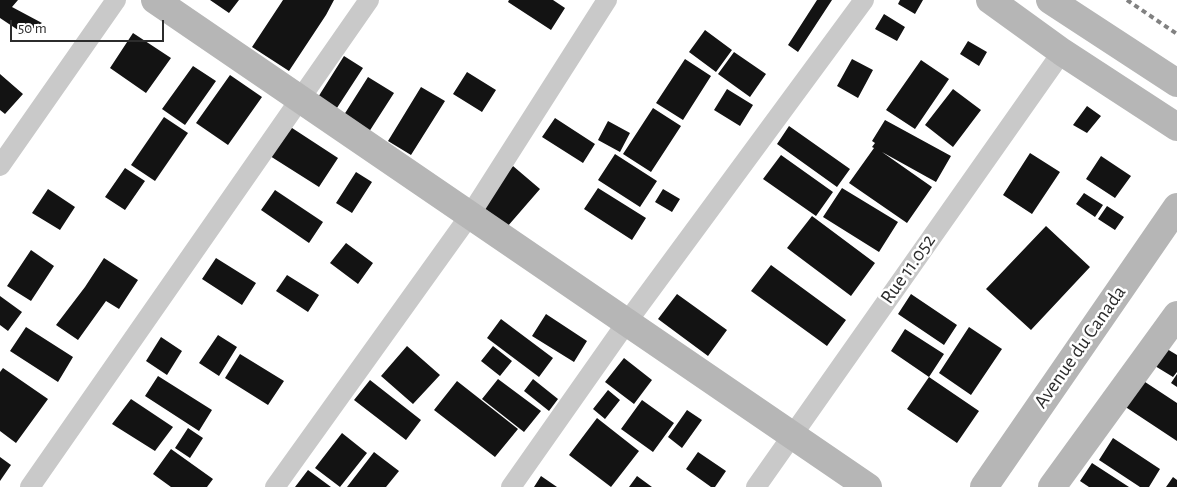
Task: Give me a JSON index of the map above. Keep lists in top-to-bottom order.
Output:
{
  "streets": {
    "main road": ["Avenue du Canada"],
    "street": ["Rue 11.052"]
  },
  "scale_bar": "50 m"
}
